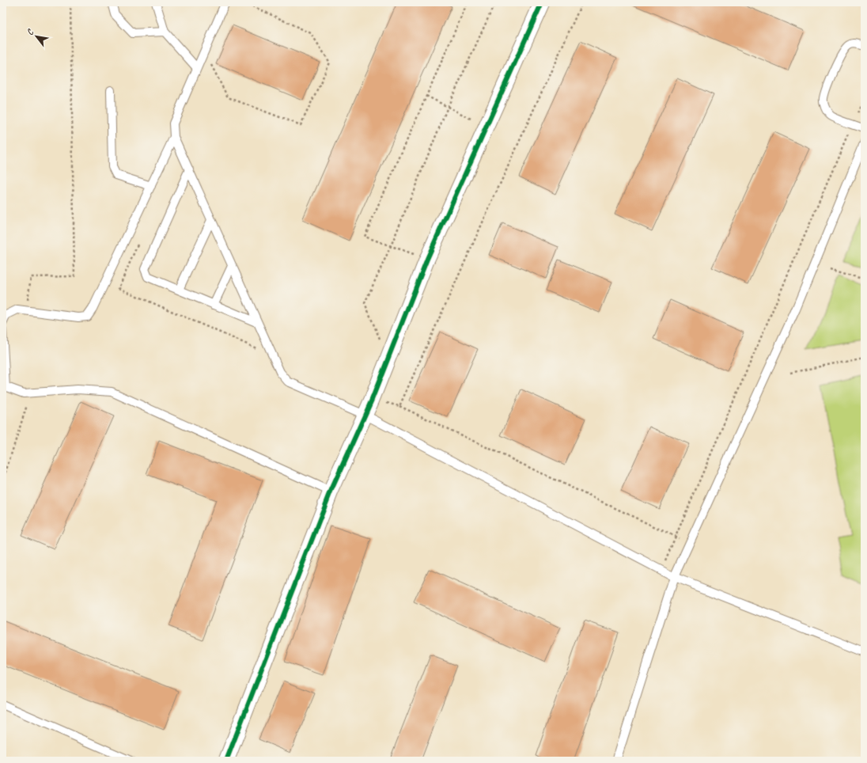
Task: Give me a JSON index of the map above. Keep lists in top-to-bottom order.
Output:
{
  "north": "top left"
}
